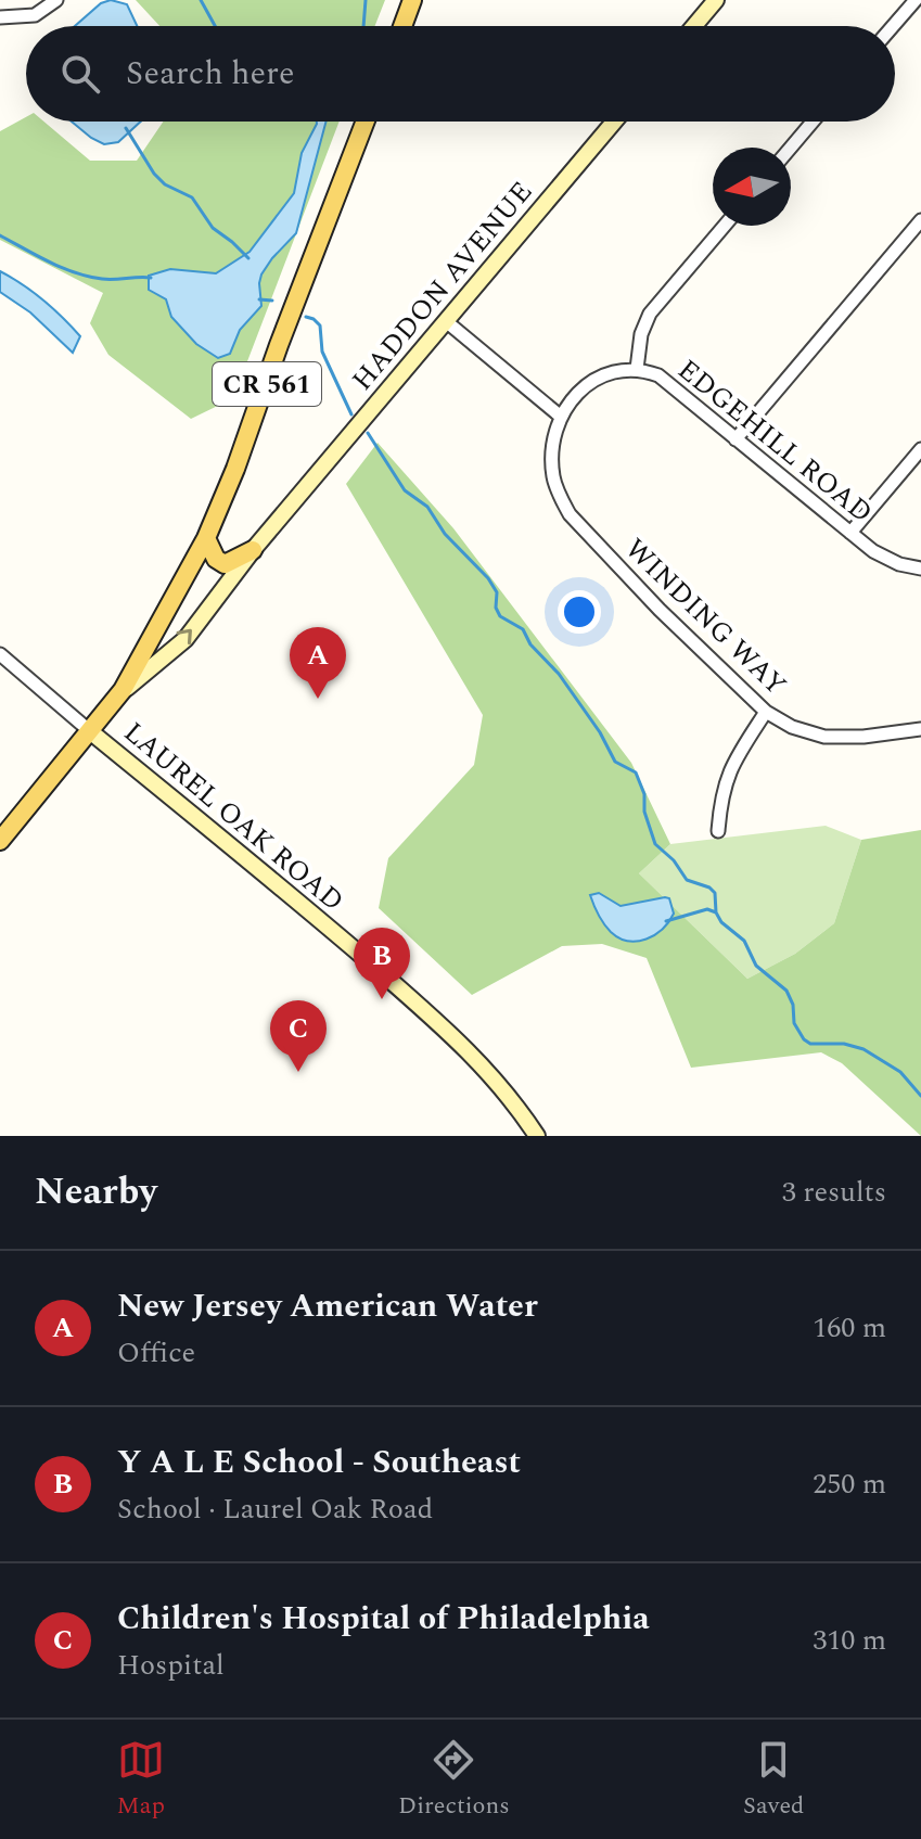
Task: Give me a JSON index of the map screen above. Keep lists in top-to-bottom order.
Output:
{
  "streets": {
    "main road": ["CR 561"],
    "street": [
      "HADDON AVENUE",
      "EDGEHILL ROAD",
      "WINDING WAY",
      "LAUREL OAK ROAD"
    ]
  },
  "crossings": [
    ["HADDON AVENUE", "CR 561"],
    ["CR 561", "LAUREL OAK ROAD"],
    ["EDGEHILL ROAD", "WINDING WAY"]
  ],
  "north": "left",
  "page": {
    "search": "Search here",
    "pins": ["A", "B", "C"],
    "heading": ["Nearby", "3 results"],
    "list": [
      {
        "mark": "A",
        "name": "New Jersey American Water",
        "note": "Office",
        "value": "160 m"
      },
      {
        "mark": "B",
        "name": "Y A L E School - Southeast",
        "note": "School · Laurel Oak Road",
        "value": "250 m"
      },
      {
        "mark": "C",
        "name": "Children's Hospital of Philadelphia",
        "note": "Hospital",
        "value": "310 m"
      }
    ],
    "nav": ["Map", "Directions", "Saved"]
  }
}
